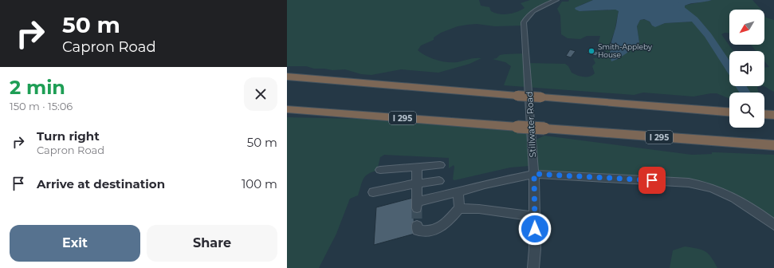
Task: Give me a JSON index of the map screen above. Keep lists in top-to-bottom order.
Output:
{
  "streets": {
    "highway": ["I 295"],
    "street": ["Stillwater Road"]
  },
  "places": ["Smith-Appleby House"],
  "north": "bottom left",
  "page": {
    "turn": ["50 m", "Capron Road"],
    "heading": ["2 min", "150 m · 15:06"],
    "list": [
      {
        "name": "Turn right",
        "note": "Capron Road",
        "value": "50 m"
      },
      {
        "name": "Arrive at destination",
        "value": "100 m"
      }
    ],
    "buttons": ["Exit", "Share"]
  }
}
